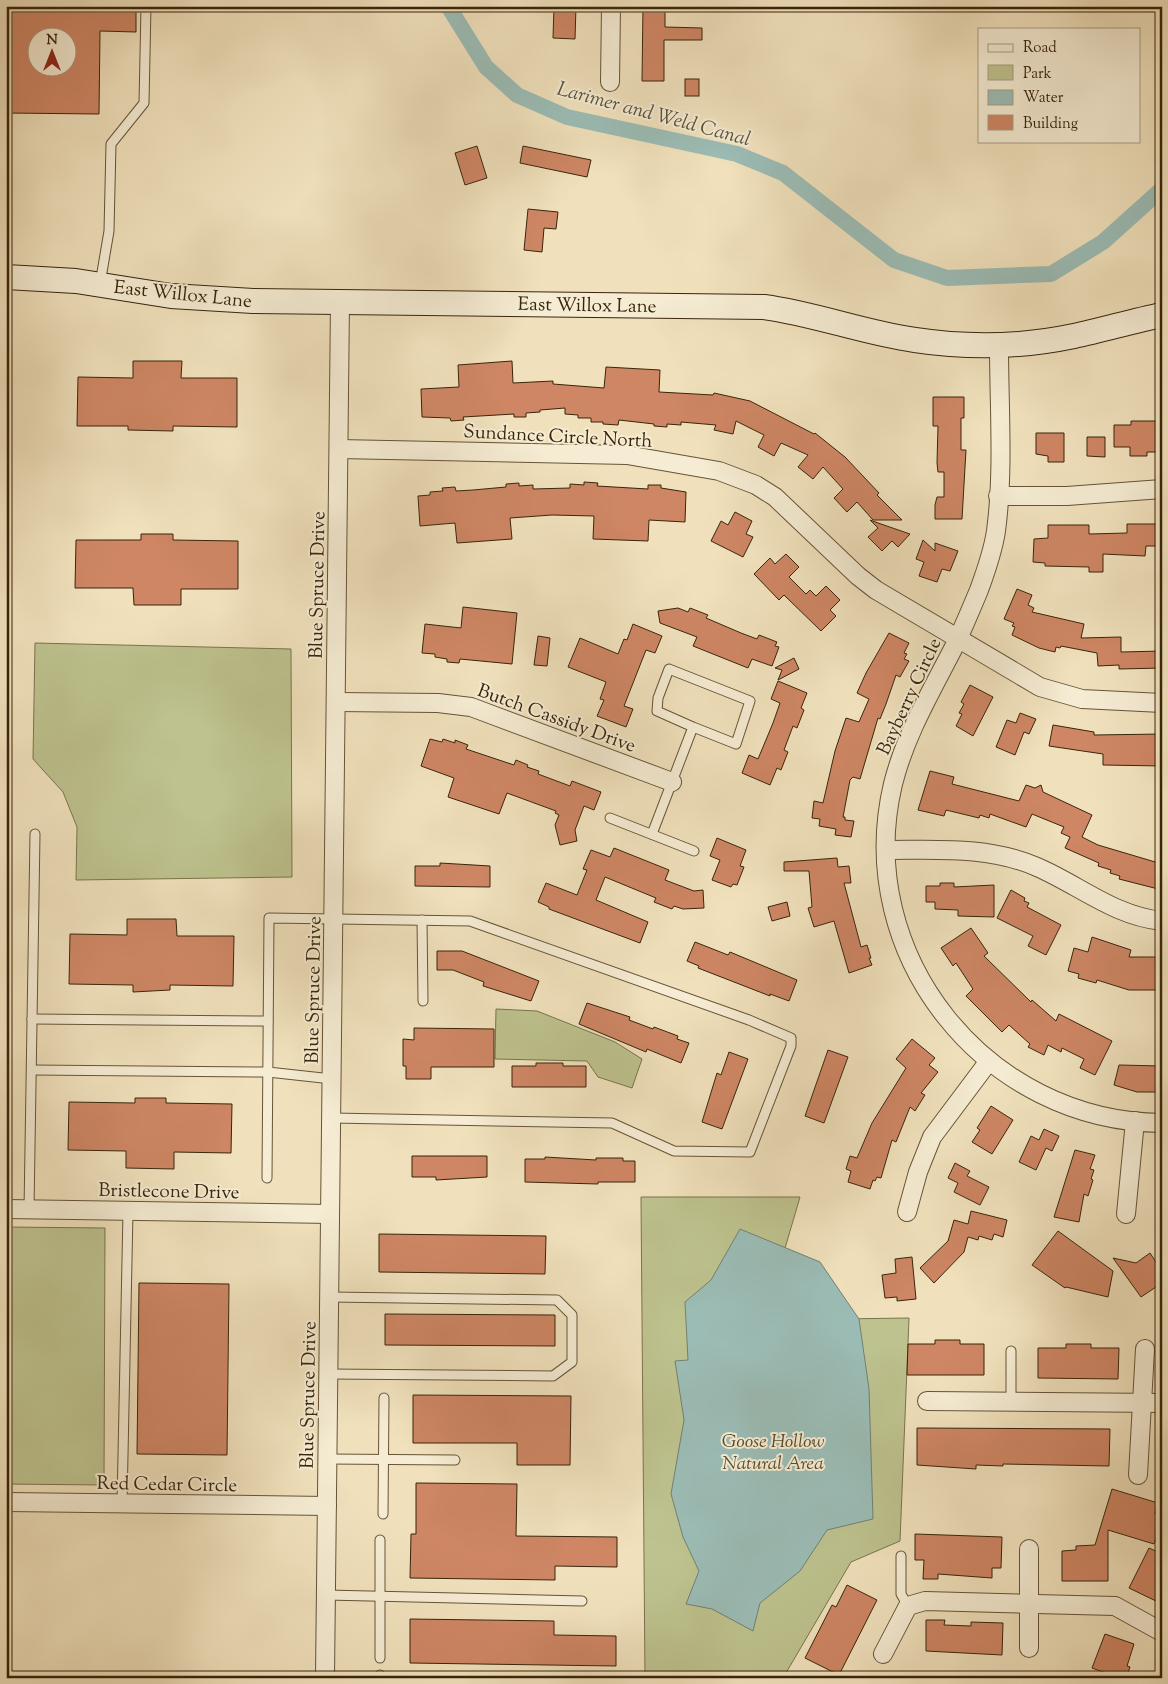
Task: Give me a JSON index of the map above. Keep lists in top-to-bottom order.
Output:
{
  "streets": {
    "main road": ["East Willox Lane"],
    "street": [
      "Sundance Circle North",
      "Blue Spruce Drive",
      "Bayberry Circle",
      "Butch Cassidy Drive",
      "Bristlecone Drive",
      "Red Cedar Circle"
    ]
  },
  "crossings": [
    ["East Willox Lane", "Blue Spruce Drive"],
    ["East Willox Lane", "Bayberry Circle"],
    ["Sundance Circle North", "Blue Spruce Drive"],
    ["Sundance Circle North", "Bayberry Circle"],
    ["Blue Spruce Drive", "Butch Cassidy Drive"],
    ["Blue Spruce Drive", "Bristlecone Drive"],
    ["Blue Spruce Drive", "Red Cedar Circle"]
  ],
  "water": ["Larimer and Weld Canal"],
  "parks": ["Goose Hollow Natural Area"],
  "legend": [
    "Road",
    "Park",
    "Water",
    "Building"
  ],
  "north": "top"
}
